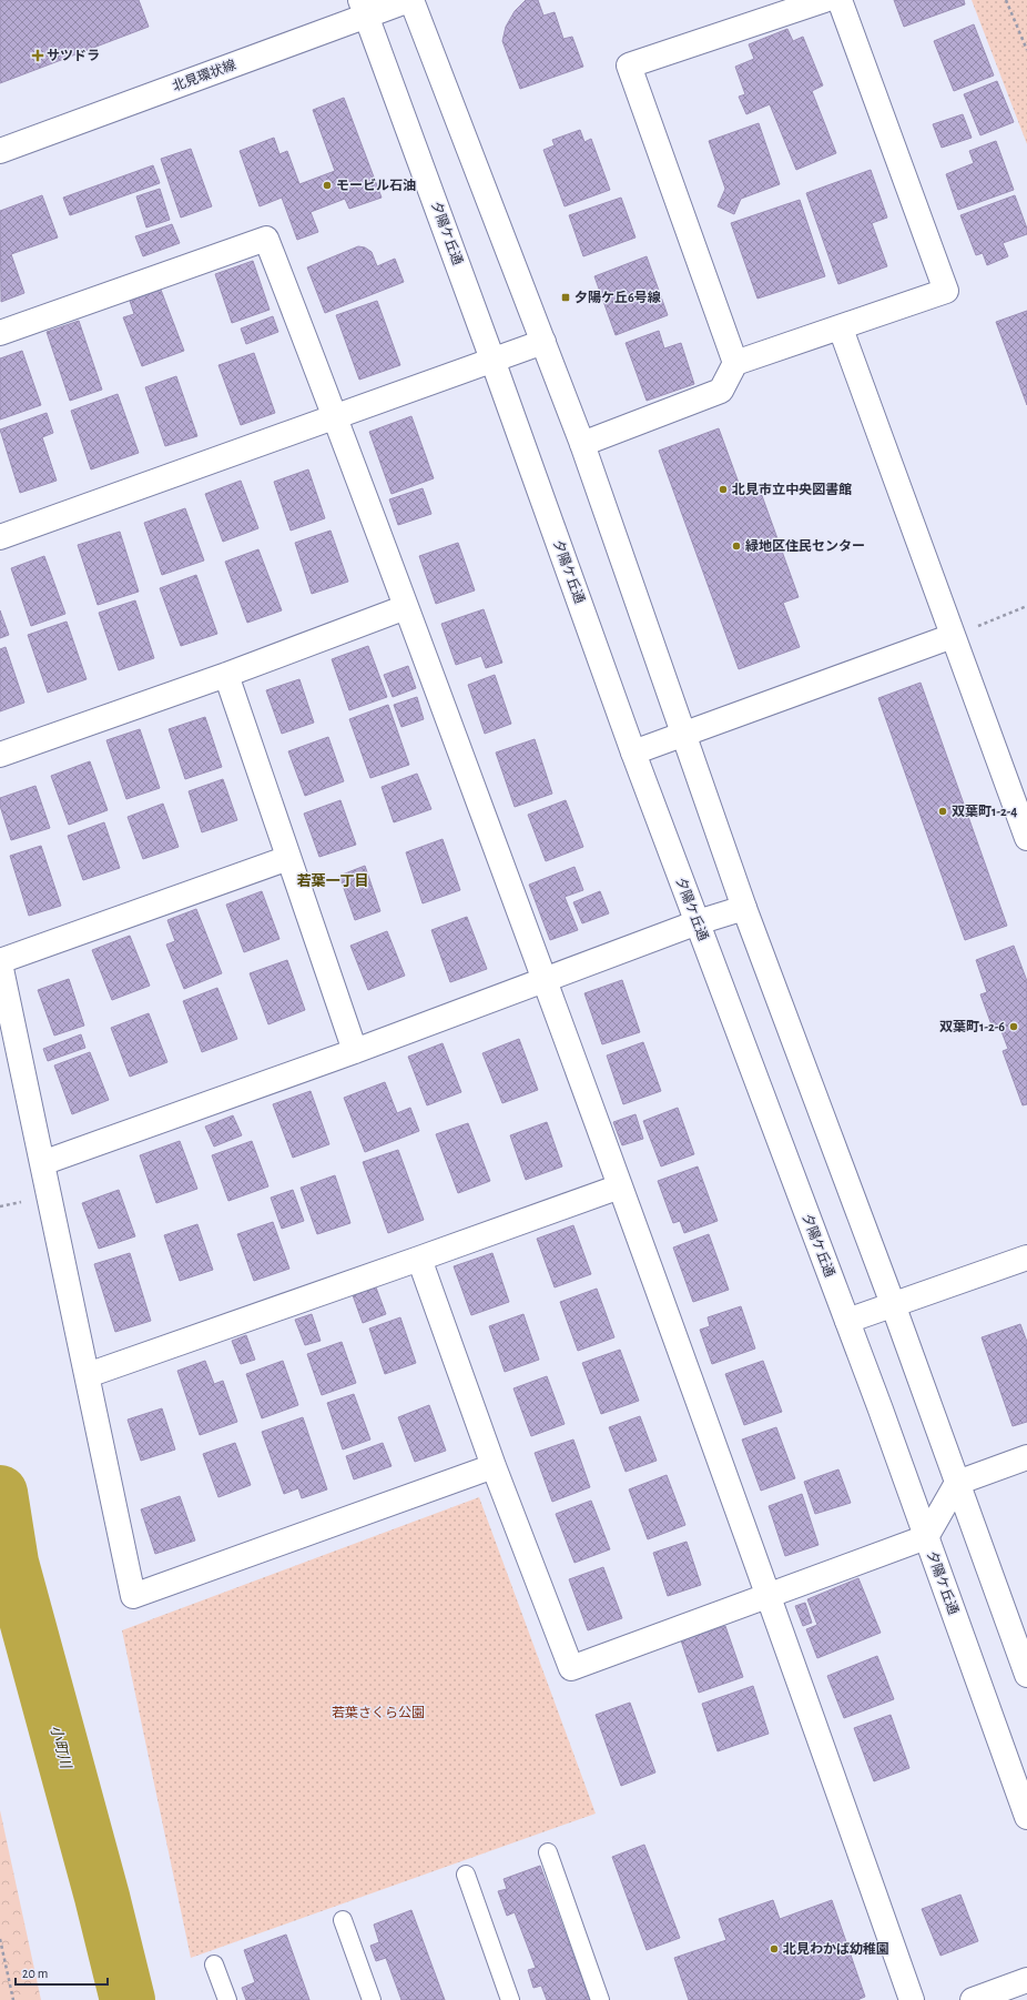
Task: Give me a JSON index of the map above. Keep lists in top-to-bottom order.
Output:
{
  "streets": {
    "street": ["北見環状線", "夕陽ケ丘通"]
  },
  "crossings": [
    ["北見環状線", "夕陽ケ丘通"]
  ],
  "districts": ["若葉一丁目"],
  "water": ["小町川"],
  "parks": ["若葉さくら公園"],
  "places": {
    "health": ["サツドラ"],
    "other": [
      "モービル石油",
      "北見市立中央図書館",
      "緑地区住民センター",
      "双葉町1-2-4",
      "双葉町1-2-6",
      "北見わかば幼稚園"
    ],
    "transit": ["夕陽ケ丘6号線"]
  },
  "scale_bar": "20 m"
}
